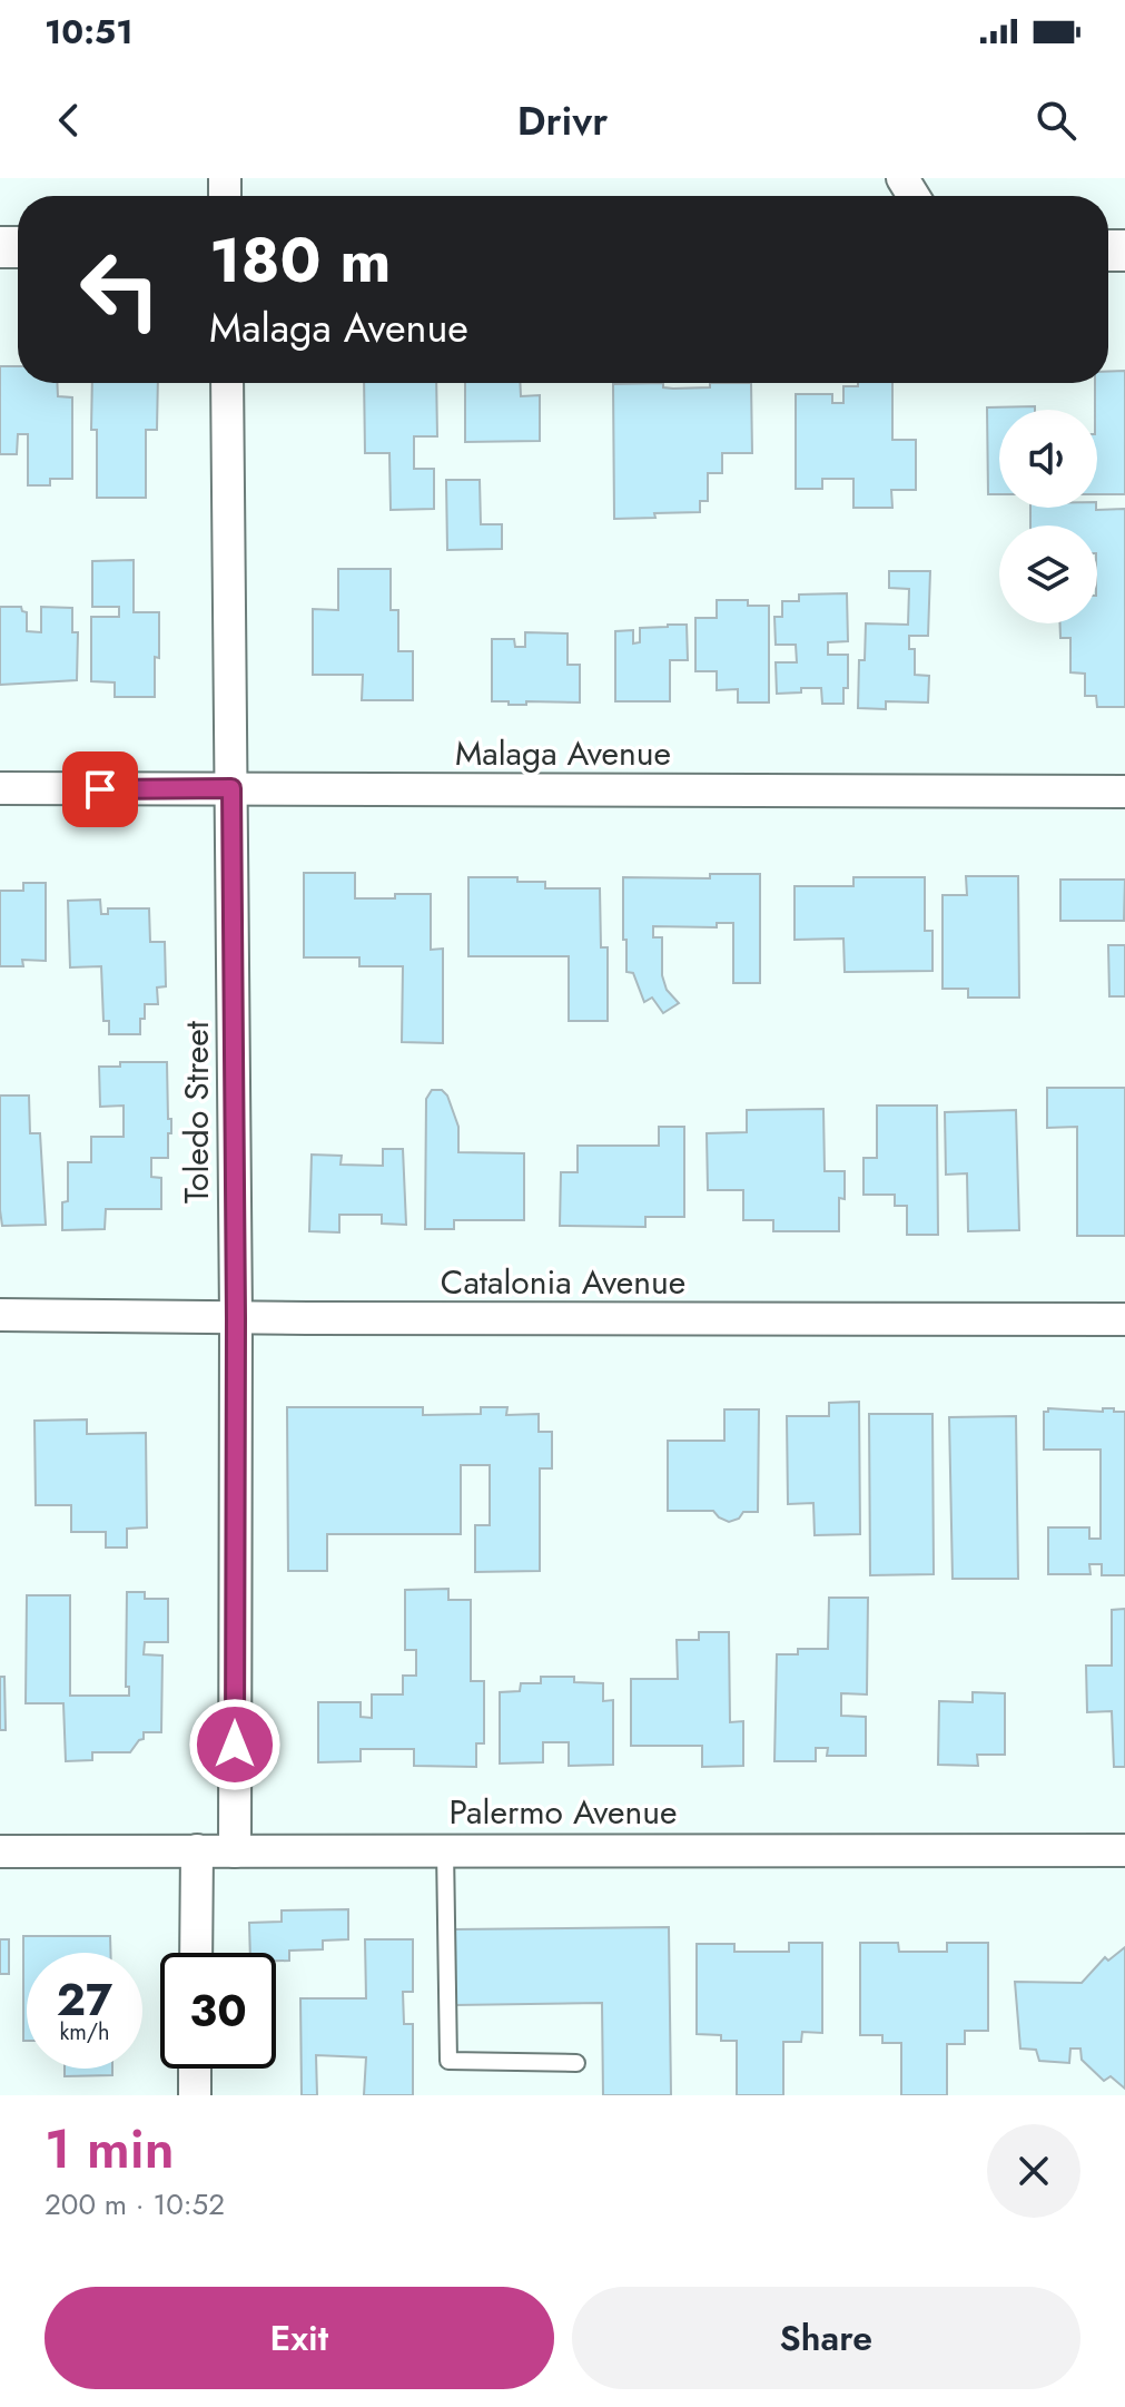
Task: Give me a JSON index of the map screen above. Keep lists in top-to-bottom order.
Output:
{
  "streets": {
    "street": [
      "Malaga Avenue",
      "Toledo Street",
      "Catalonia Avenue",
      "Palermo Avenue"
    ]
  },
  "crossings": [
    ["Malaga Avenue", "Toledo Street"],
    ["Toledo Street", "Catalonia Avenue"],
    ["Toledo Street", "Palermo Avenue"]
  ],
  "page": {
    "status": "10:51",
    "header": "Drivr",
    "turn": ["180 m", "Malaga Avenue"],
    "speed": "27 km/h",
    "limit": "30",
    "heading": ["1 min", "200 m · 10:52"],
    "buttons": ["Exit", "Share"]
  }
}
